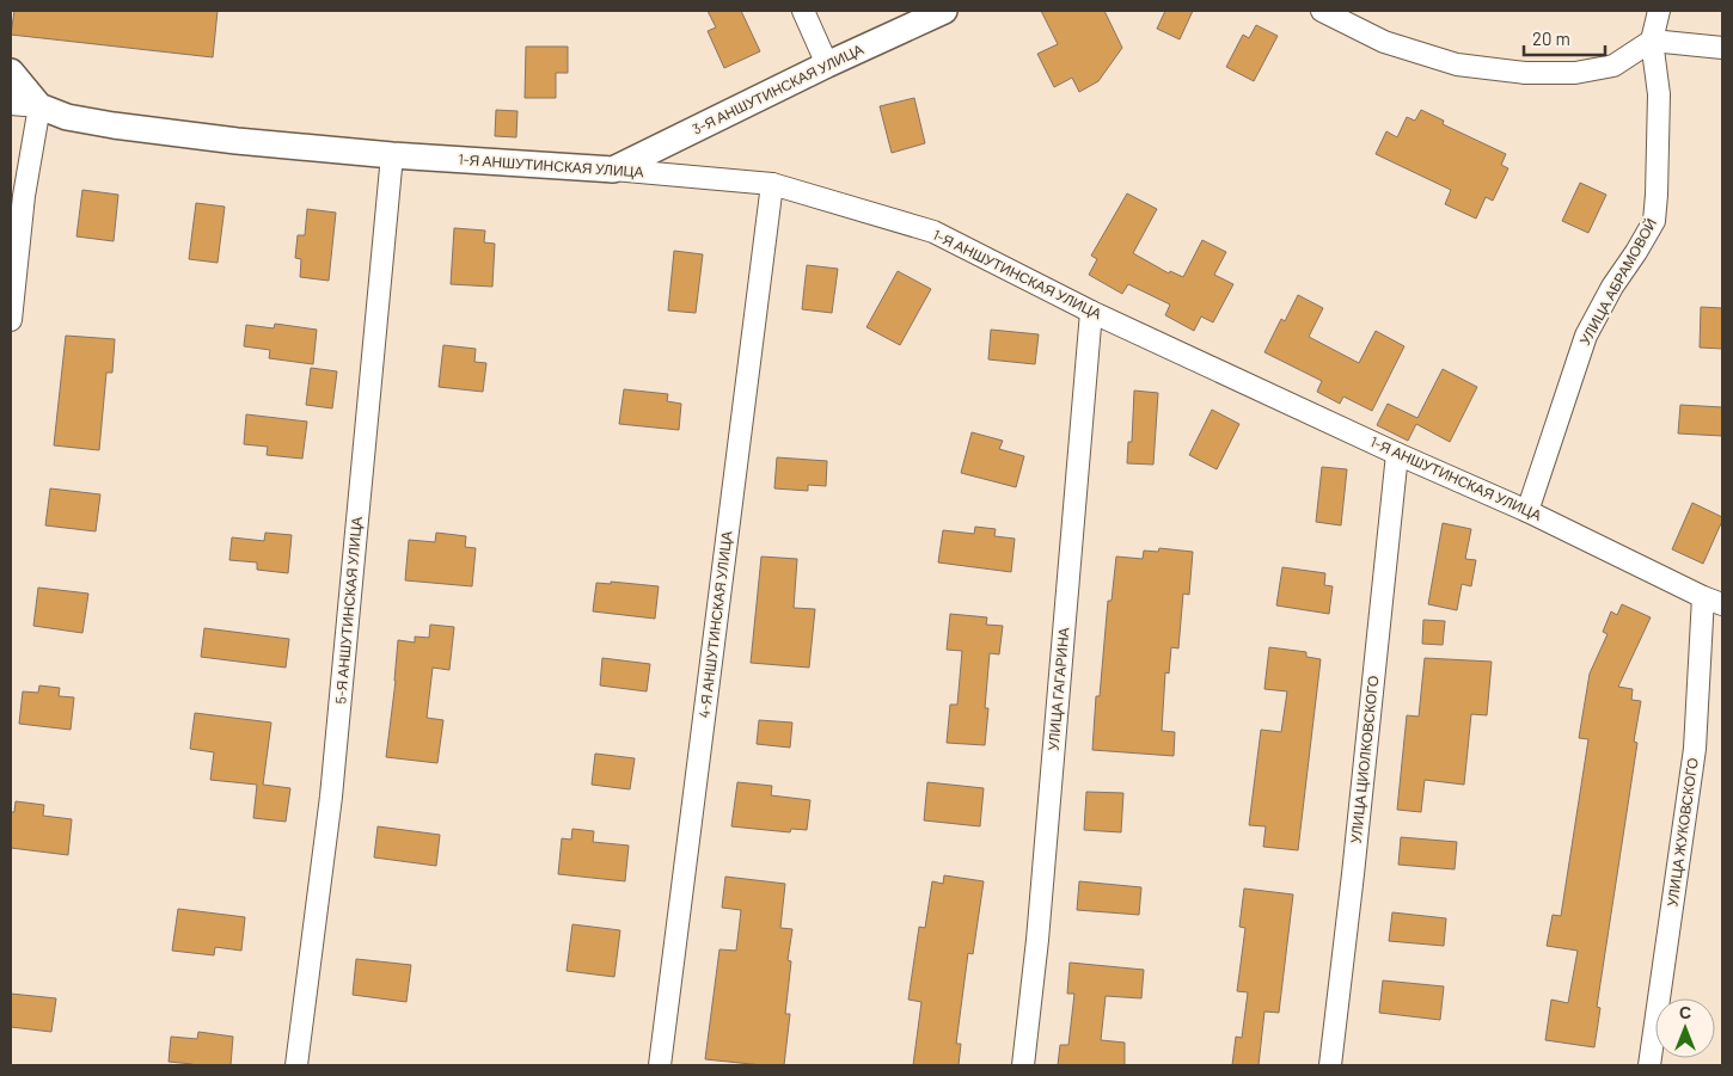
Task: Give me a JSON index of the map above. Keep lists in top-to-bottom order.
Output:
{
  "streets": {
    "street": [
      "3-Я АНШУТИНСКАЯ УЛИЦА",
      "1-Я АНШУТИНСКАЯ УЛИЦА",
      "УЛИЦА АБРАМОВОЙ",
      "5-Я АНШУТИНСКАЯ УЛИЦА",
      "4-Я АНШУТИНСКАЯ УЛИЦА",
      "УЛИЦА ГАГАРИНА",
      "УЛИЦА ЦИОЛКОВСКОГО",
      "УЛИЦА ЖУКОВСКОГО"
    ]
  },
  "crossings": [
    ["3-Я АНШУТИНСКАЯ УЛИЦА", "1-Я АНШУТИНСКАЯ УЛИЦА"],
    ["1-Я АНШУТИНСКАЯ УЛИЦА", "УЛИЦА АБРАМОВОЙ"],
    ["1-Я АНШУТИНСКАЯ УЛИЦА", "5-Я АНШУТИНСКАЯ УЛИЦА"],
    ["1-Я АНШУТИНСКАЯ УЛИЦА", "4-Я АНШУТИНСКАЯ УЛИЦА"],
    ["1-Я АНШУТИНСКАЯ УЛИЦА", "УЛИЦА ГАГАРИНА"],
    ["1-Я АНШУТИНСКАЯ УЛИЦА", "УЛИЦА ЦИОЛКОВСКОГО"],
    ["1-Я АНШУТИНСКАЯ УЛИЦА", "УЛИЦА ЖУКОВСКОГО"]
  ],
  "scale_bar": "20 m",
  "north": "top"
}
